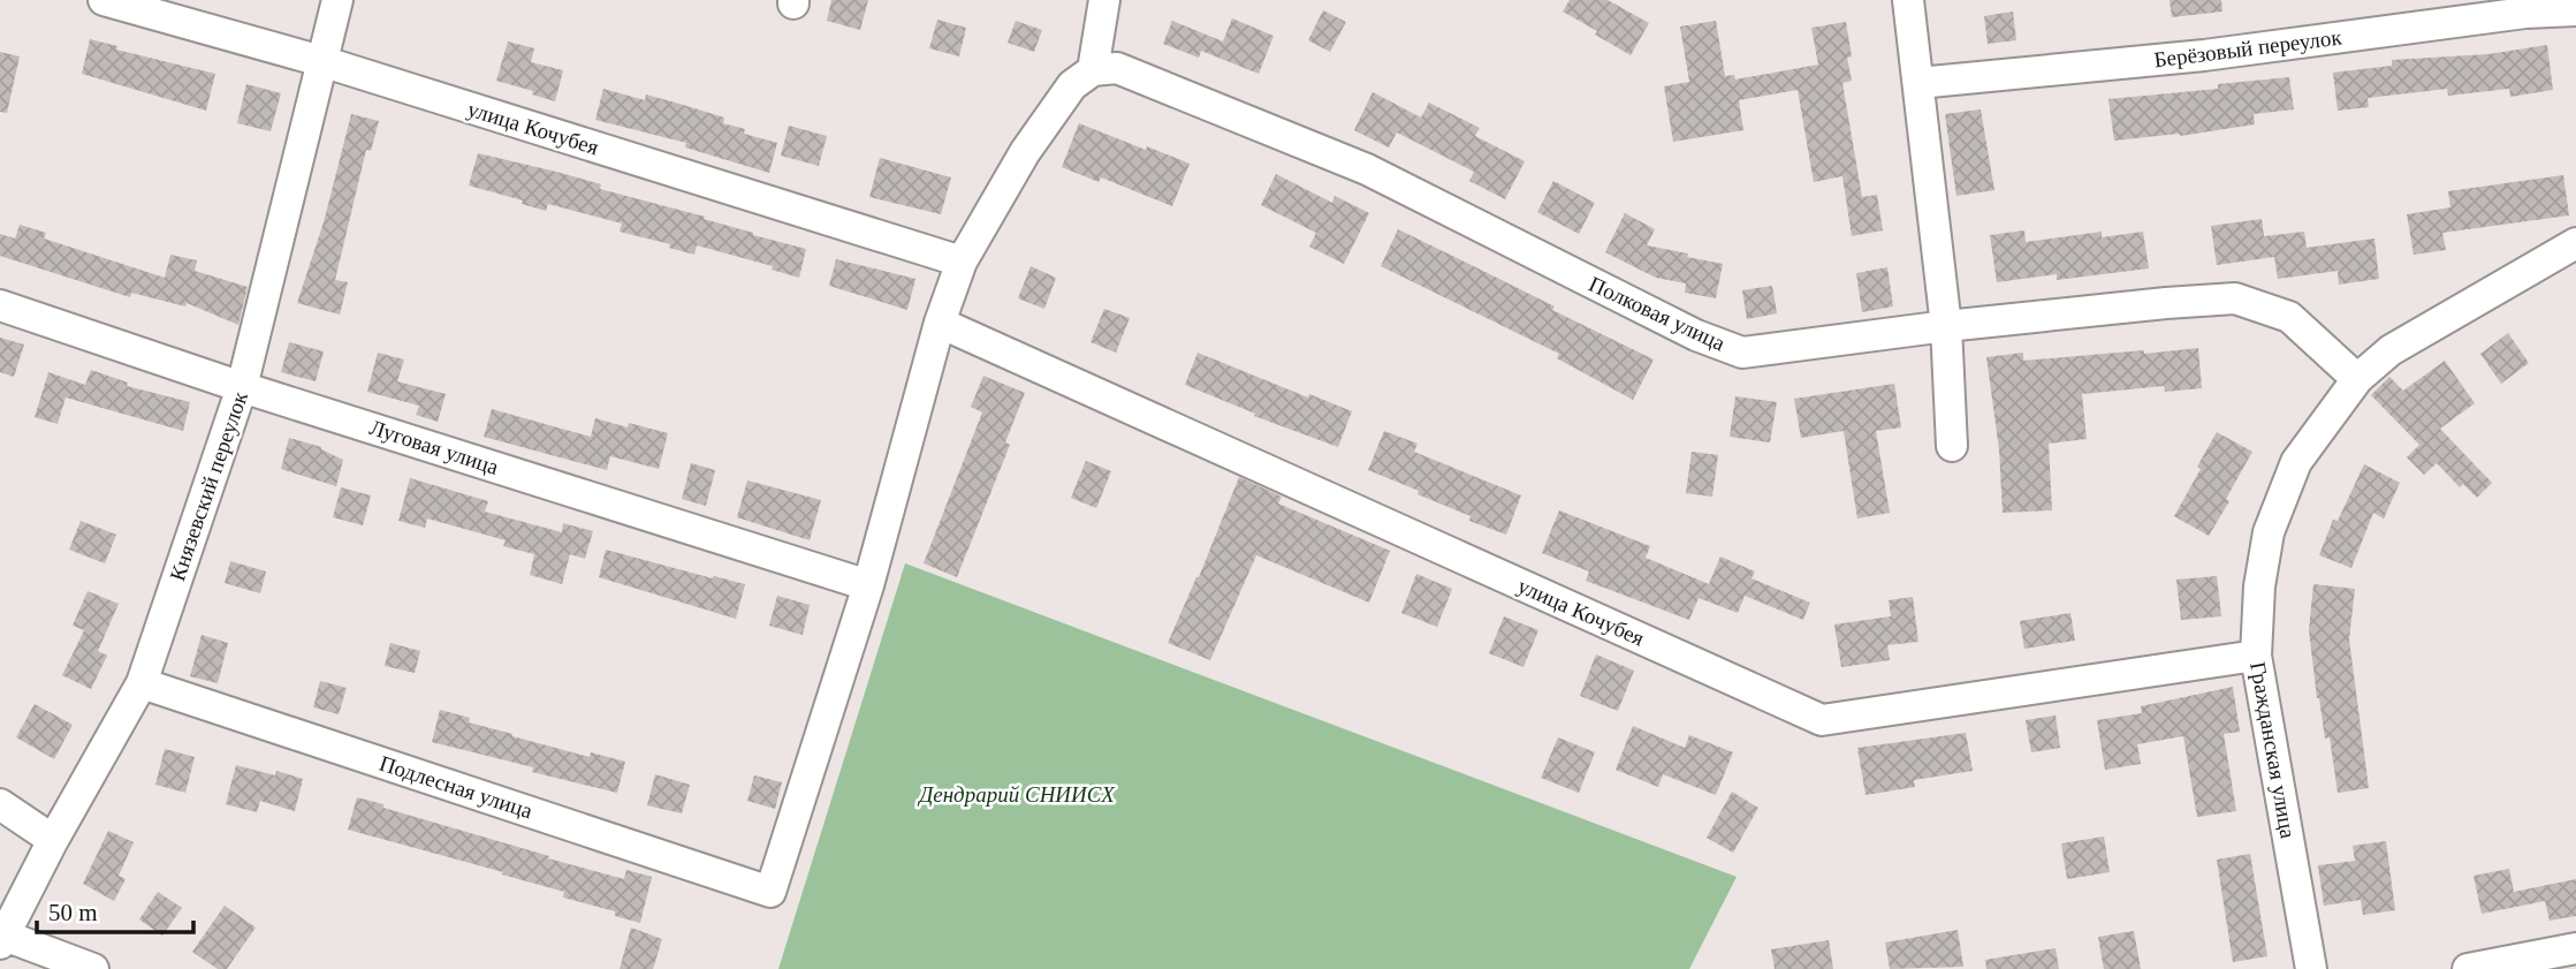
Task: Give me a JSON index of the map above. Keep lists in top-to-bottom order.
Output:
{
  "streets": {
    "street": [
      "Берёзовый переулок",
      "улица Кочубея",
      "Полковая улица",
      "Луговая улица",
      "Князевский переулок",
      "Гражданская улица",
      "Подлесная улица"
    ]
  },
  "crossings": [
    ["улица Кочубея", "Князевский переулок"],
    ["улица Кочубея", "Гражданская улица"],
    ["Полковая улица", "Гражданская улица"],
    ["Луговая улица", "Князевский переулок"],
    ["Луговая улица", "Подлесная улица"],
    ["Князевский переулок", "Подлесная улица"]
  ],
  "parks": ["Дендрарий СНИИСХ"],
  "scale_bar": "50 m"
}
